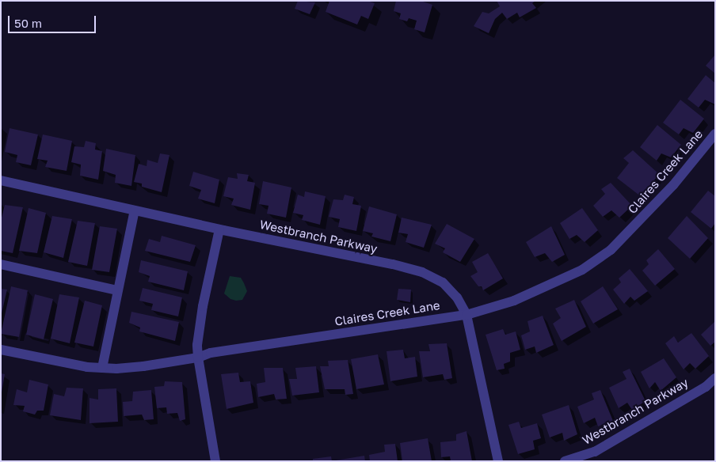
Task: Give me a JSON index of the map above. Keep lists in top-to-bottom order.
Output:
{
  "streets": {
    "street": ["Claires Creek Lane", "Westbranch Parkway"]
  },
  "crossings": [
    ["Claires Creek Lane", "Westbranch Parkway"]
  ],
  "scale_bar": "50 m"
}
